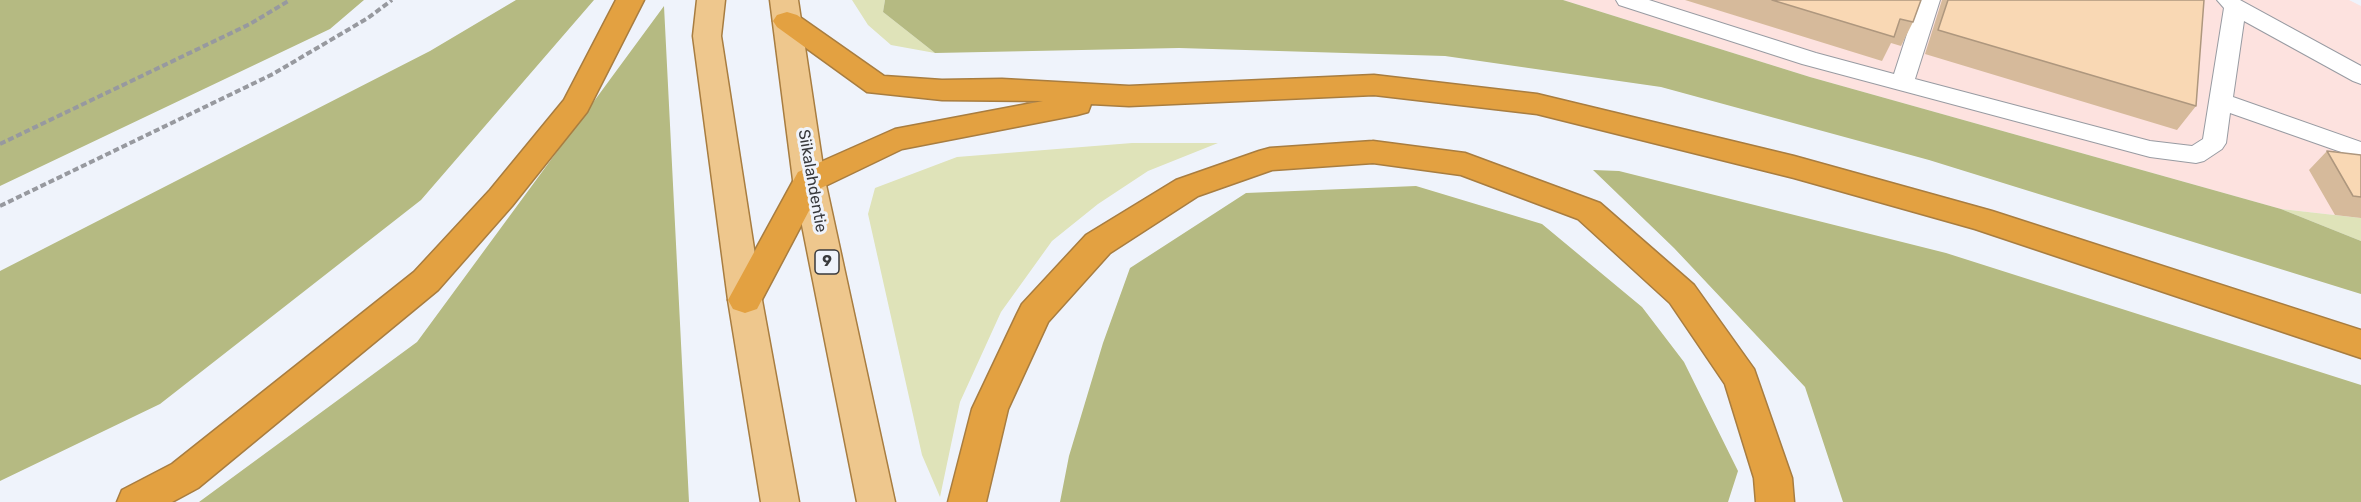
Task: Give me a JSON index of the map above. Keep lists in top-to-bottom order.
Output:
{
  "streets": {
    "main road": ["Siikalahdentie", "9"]
  }
}
